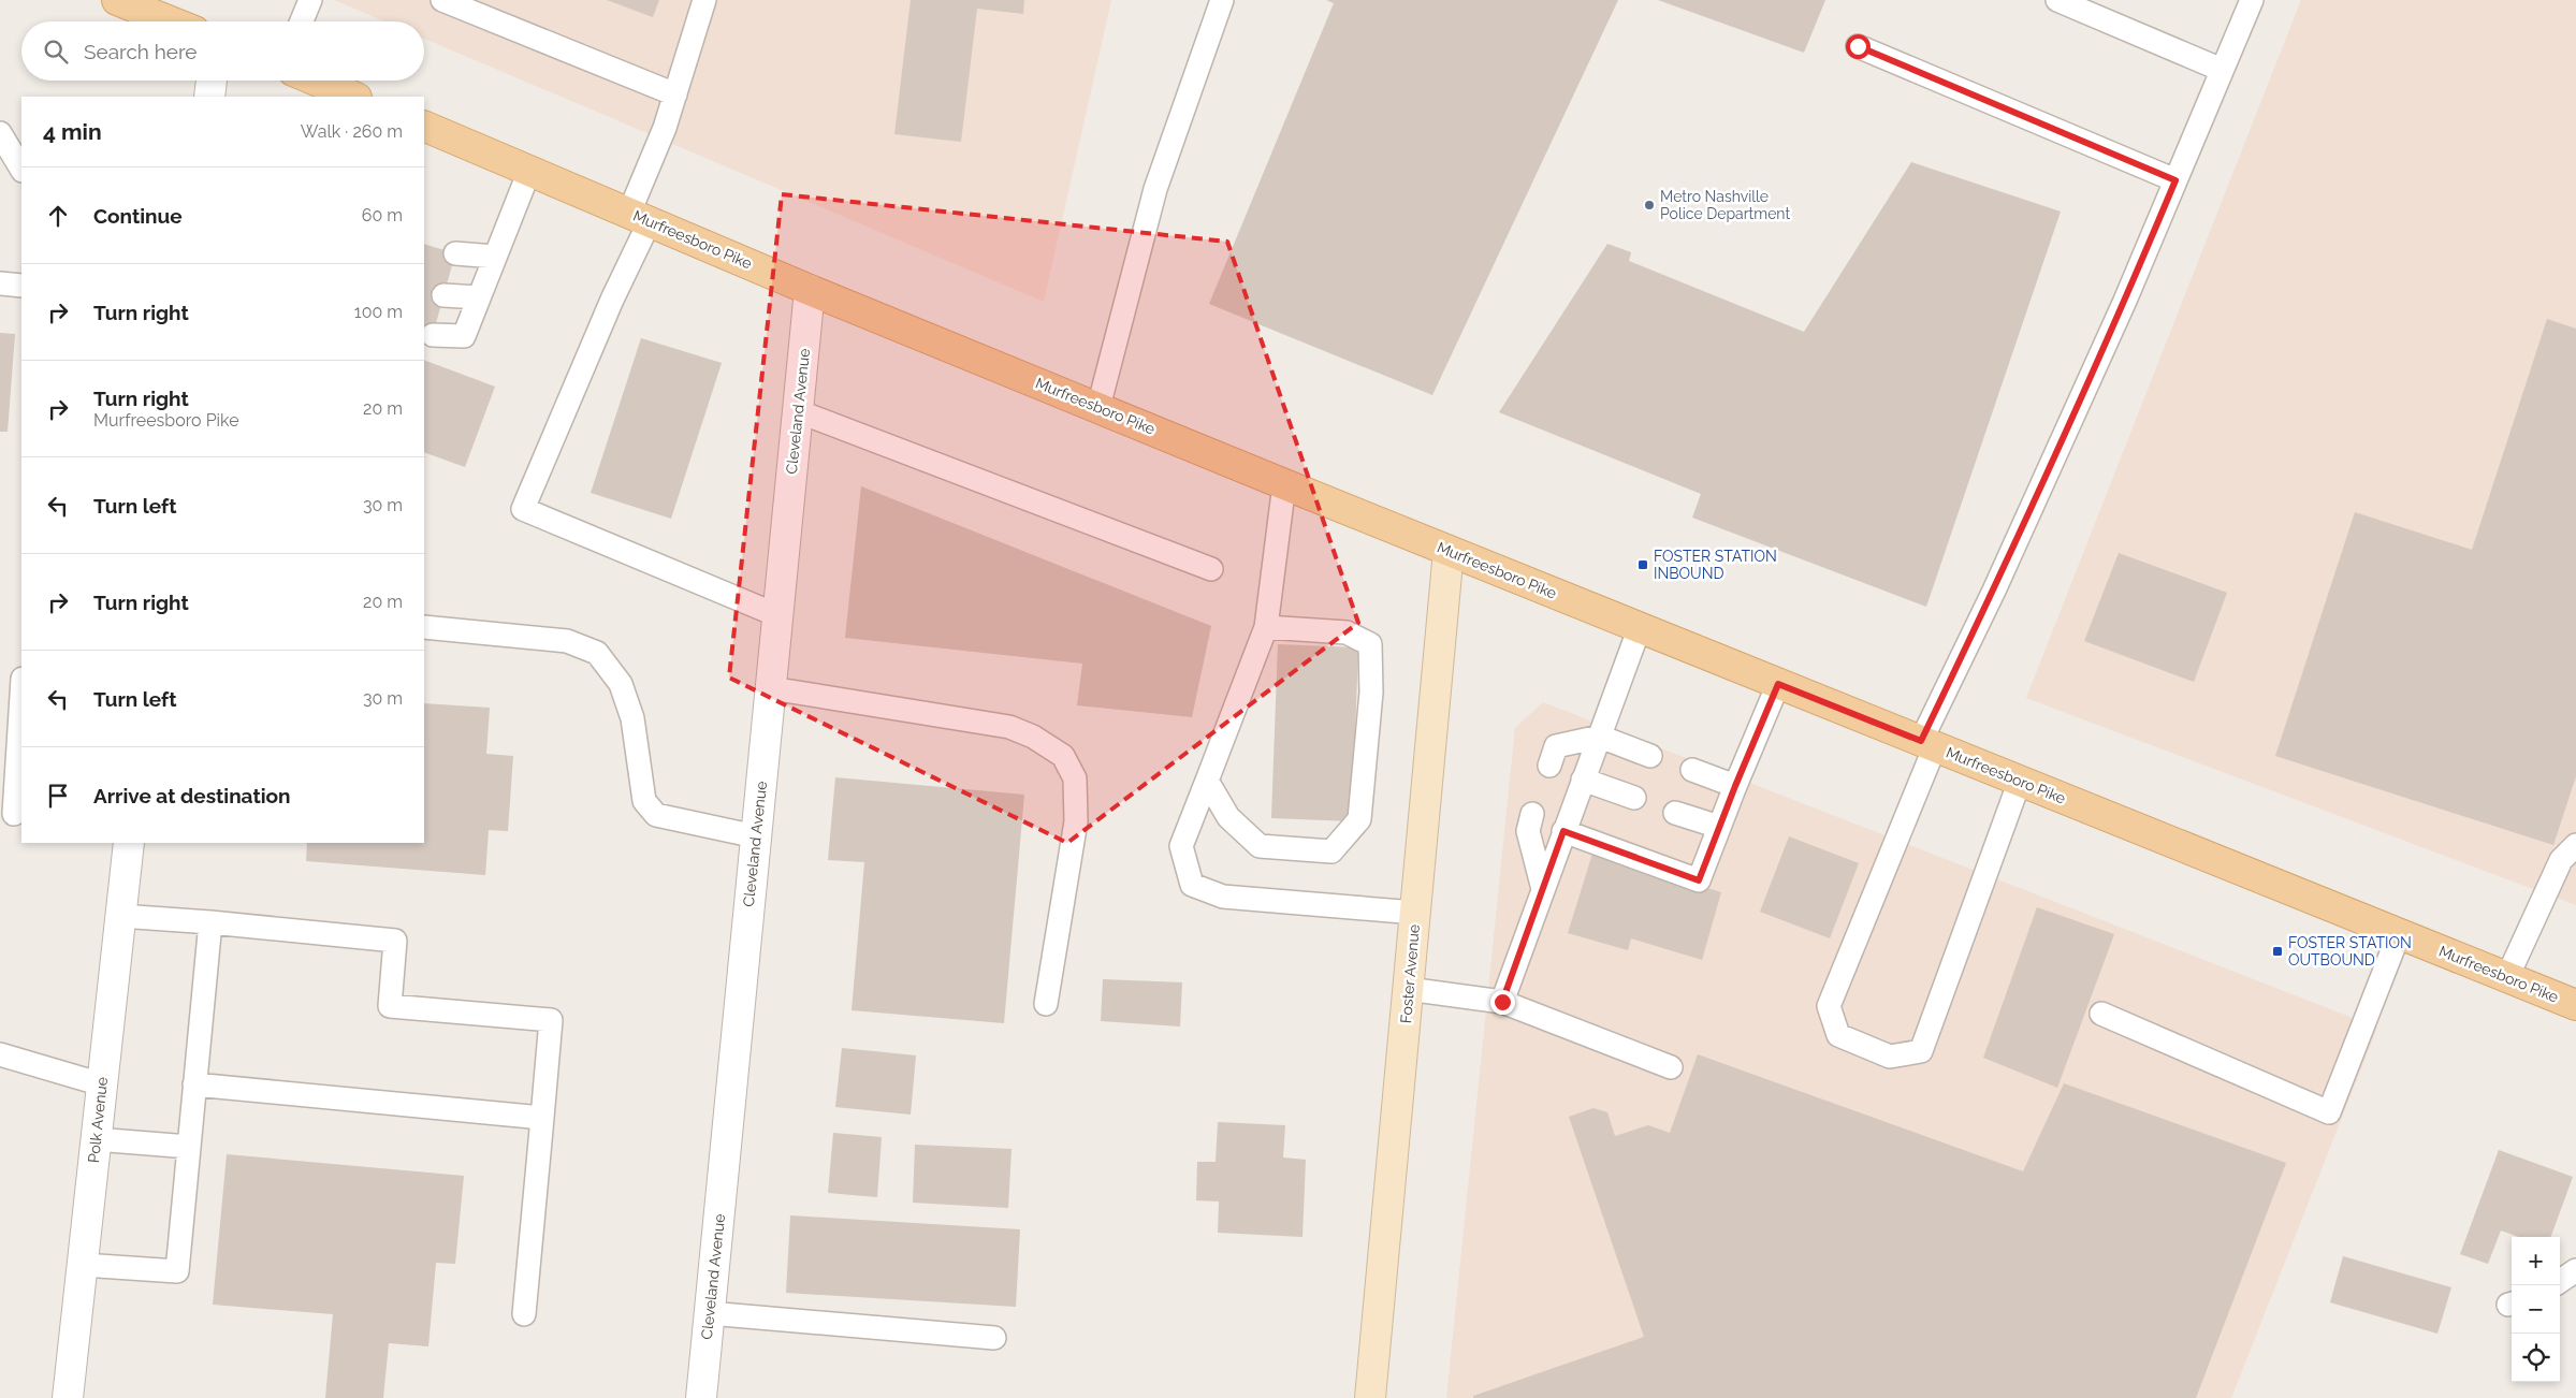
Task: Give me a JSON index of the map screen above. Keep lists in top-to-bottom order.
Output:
{
  "streets": {
    "main road": ["Murfreesboro Pike", "Foster Avenue"],
    "street": ["Cleveland Avenue", "Polk Avenue"]
  },
  "crossings": [
    ["Murfreesboro Pike", "Cleveland Avenue"],
    ["Murfreesboro Pike", "Foster Avenue"]
  ],
  "places": {
    "other": ["Metro Nashville Police Department"],
    "transit": ["FOSTER STATION INBOUND", "FOSTER STATION OUTBOUND"]
  },
  "page": {
    "search": "Search here",
    "heading": ["4 min", "Walk · 260 m"],
    "list": [
      ["Continue", "60 m"],
      ["Turn right", "100 m"],
      ["Turn right", "Murfreesboro Pike", "20 m"],
      ["Turn left", "30 m"],
      ["Turn right", "20 m"],
      ["Turn left", "30 m"],
      "Arrive at destination"
    ],
    "map_buttons": ["+", "−"]
  }
}
